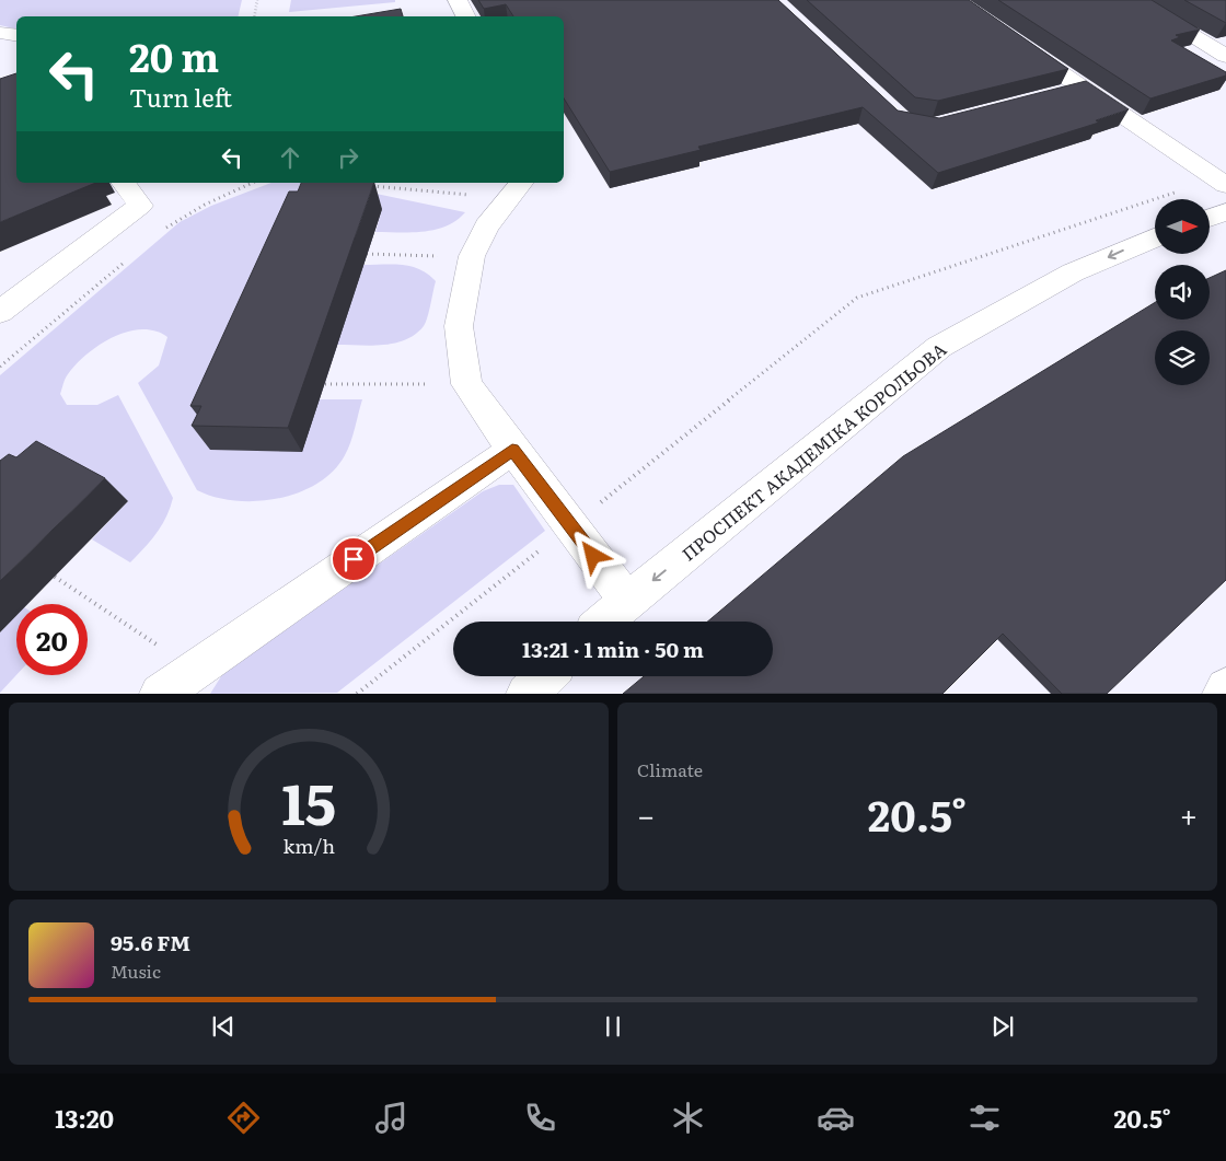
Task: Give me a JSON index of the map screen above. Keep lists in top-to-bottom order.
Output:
{
  "streets": {
    "main road": ["ПРОСПЕКТ АКАДЕМІКА КОРОЛЬОВА"]
  },
  "one_way": ["ПРОСПЕКТ АКАДЕМІКА КОРОЛЬОВА"],
  "north": "right",
  "page": {
    "turn": ["20 m", "Turn left"],
    "limit": "20",
    "trip": "13:21 · 1 min · 50 m",
    "tile": "Climate",
    "heat": ["−", "20.5°", "+"],
    "song": ["95.6 FM", "Music"],
    "tabs": ["13:20", "20.5°"],
    "gauge": ["15", "km/h"]
  }
}
